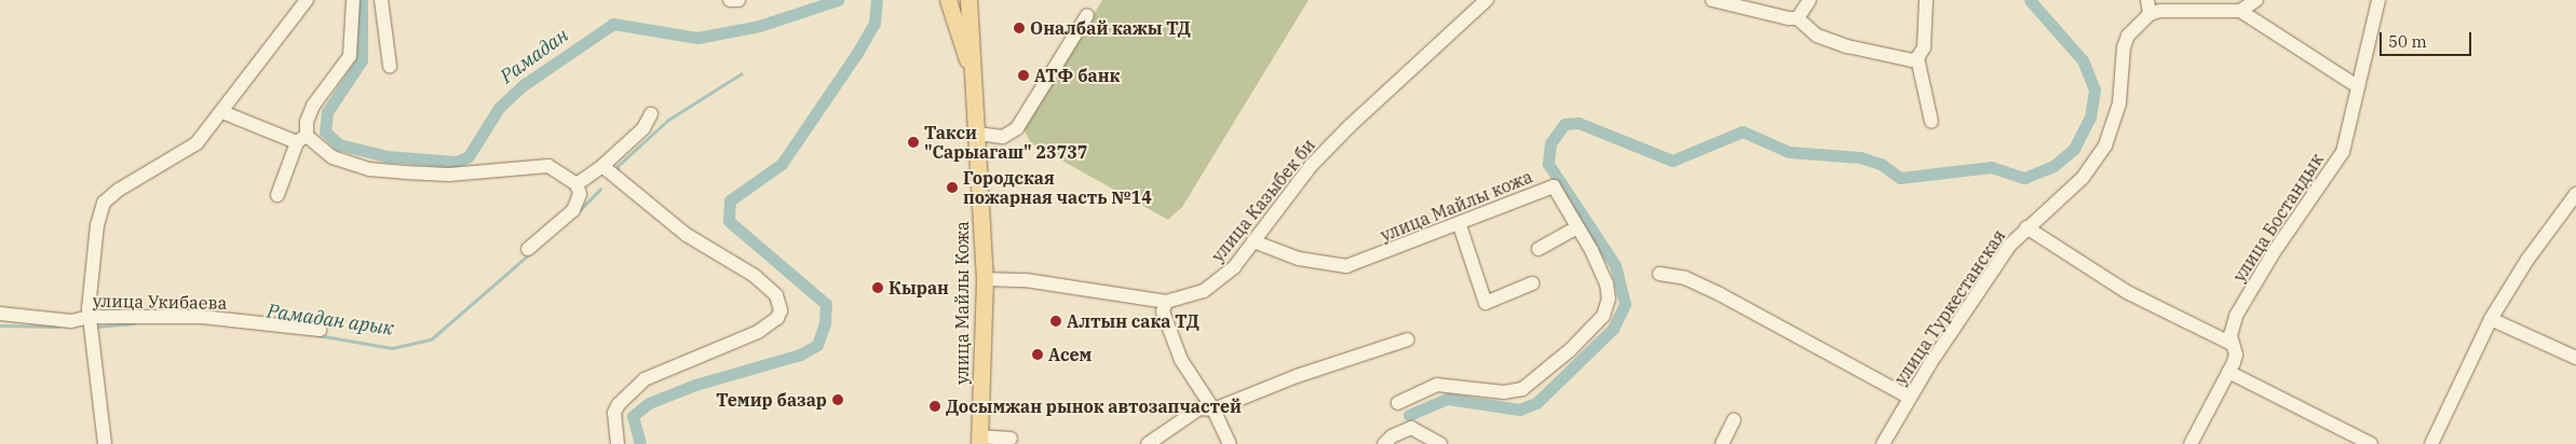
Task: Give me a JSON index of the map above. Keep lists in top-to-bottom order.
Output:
{
  "streets": {
    "main road": ["улица Майлы Кожа"],
    "street": [
      "улица Казыбек би",
      "улица Майлы кожа",
      "улица Бостандык",
      "улица Укибаева",
      "улица Туркестанская"
    ]
  },
  "crossings": [
    ["улица Казыбек би", "улица Майлы кожа"],
    ["улица Казыбек би", "улица Майлы Кожа"],
    ["улица Бостандык", "улица Туркестанская"]
  ],
  "water": ["Рамадан", "Рамадан арык"],
  "places": [
    "Оналбай кажы ТД",
    "АТФ банк",
    "Такси \"Сарыагаш\" 23737",
    "Городская пожарная часть №14",
    "Кыран",
    "Алтын сака ТД",
    "Асем",
    "Темир базар",
    "Досымжан рынок автозапчастей"
  ],
  "scale_bar": "50 m"
}
